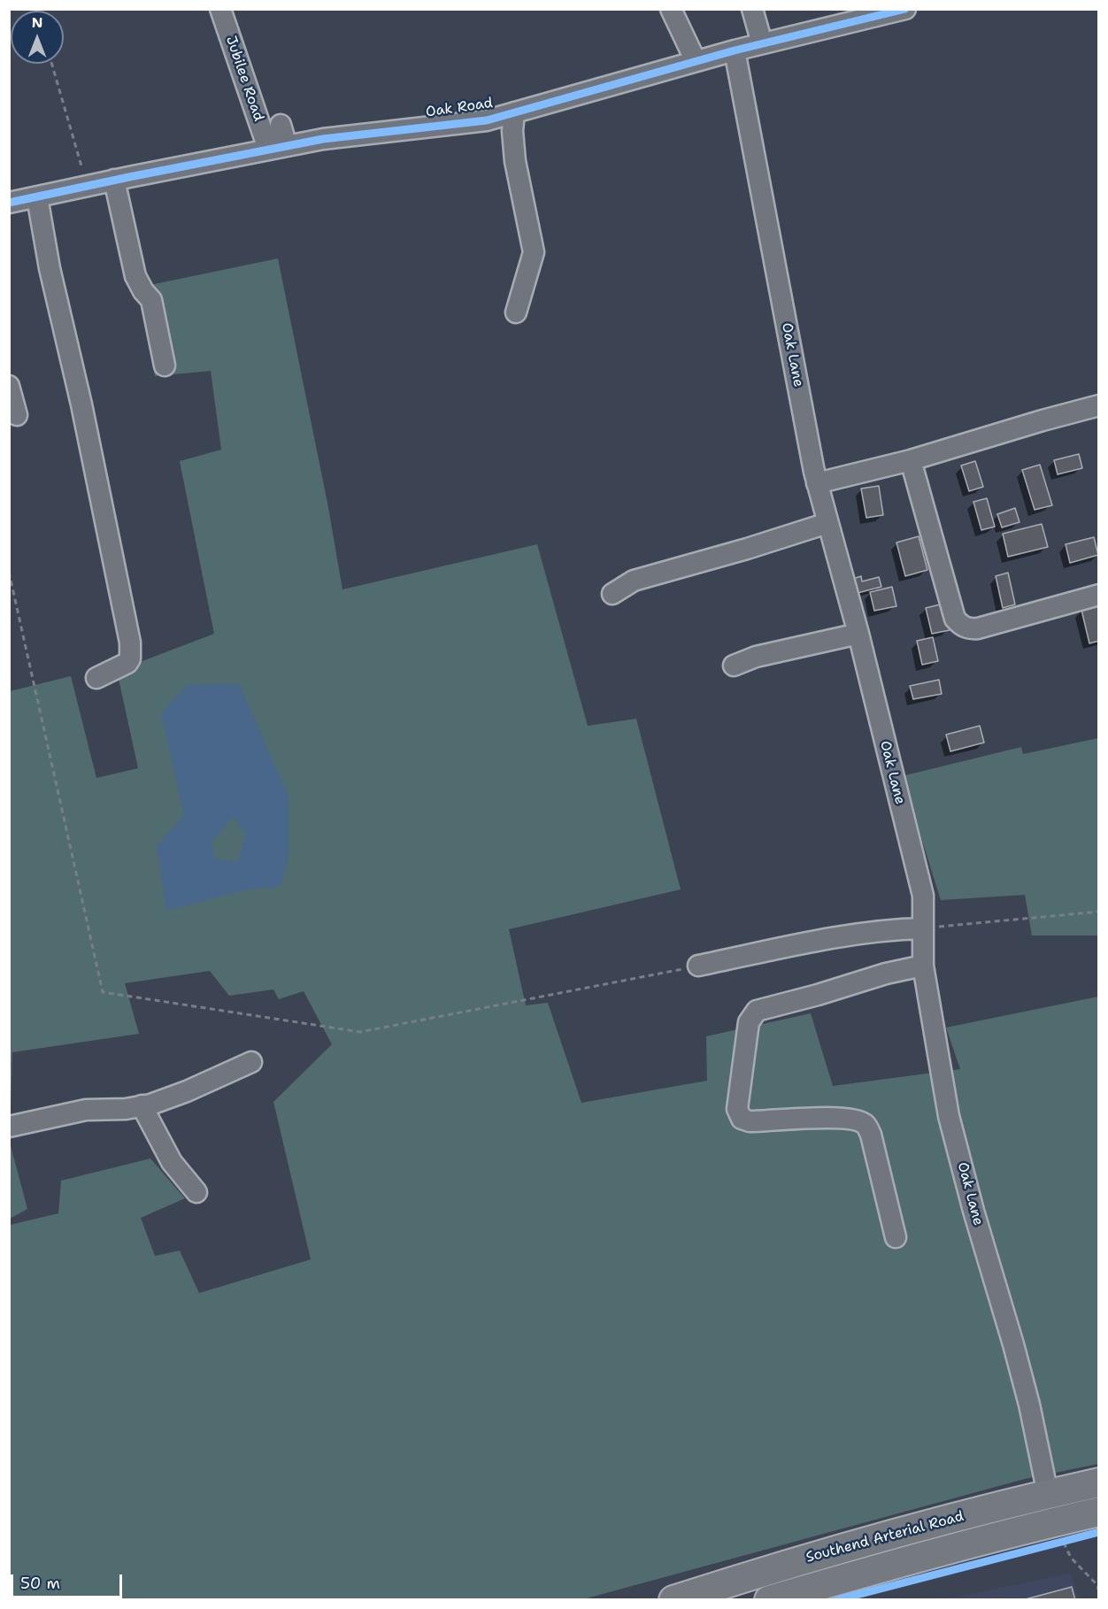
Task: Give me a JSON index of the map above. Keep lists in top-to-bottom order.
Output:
{
  "streets": {
    "highway": ["Southend Arterial Road"],
    "street": ["Jubilee Road", "Oak Road", "Oak Lane"]
  },
  "crossings": [
    ["Jubilee Road", "Oak Road"],
    ["Oak Road", "Oak Lane"],
    ["Oak Lane", "Southend Arterial Road"]
  ],
  "scale_bar": "50 m",
  "north": "top"
}
